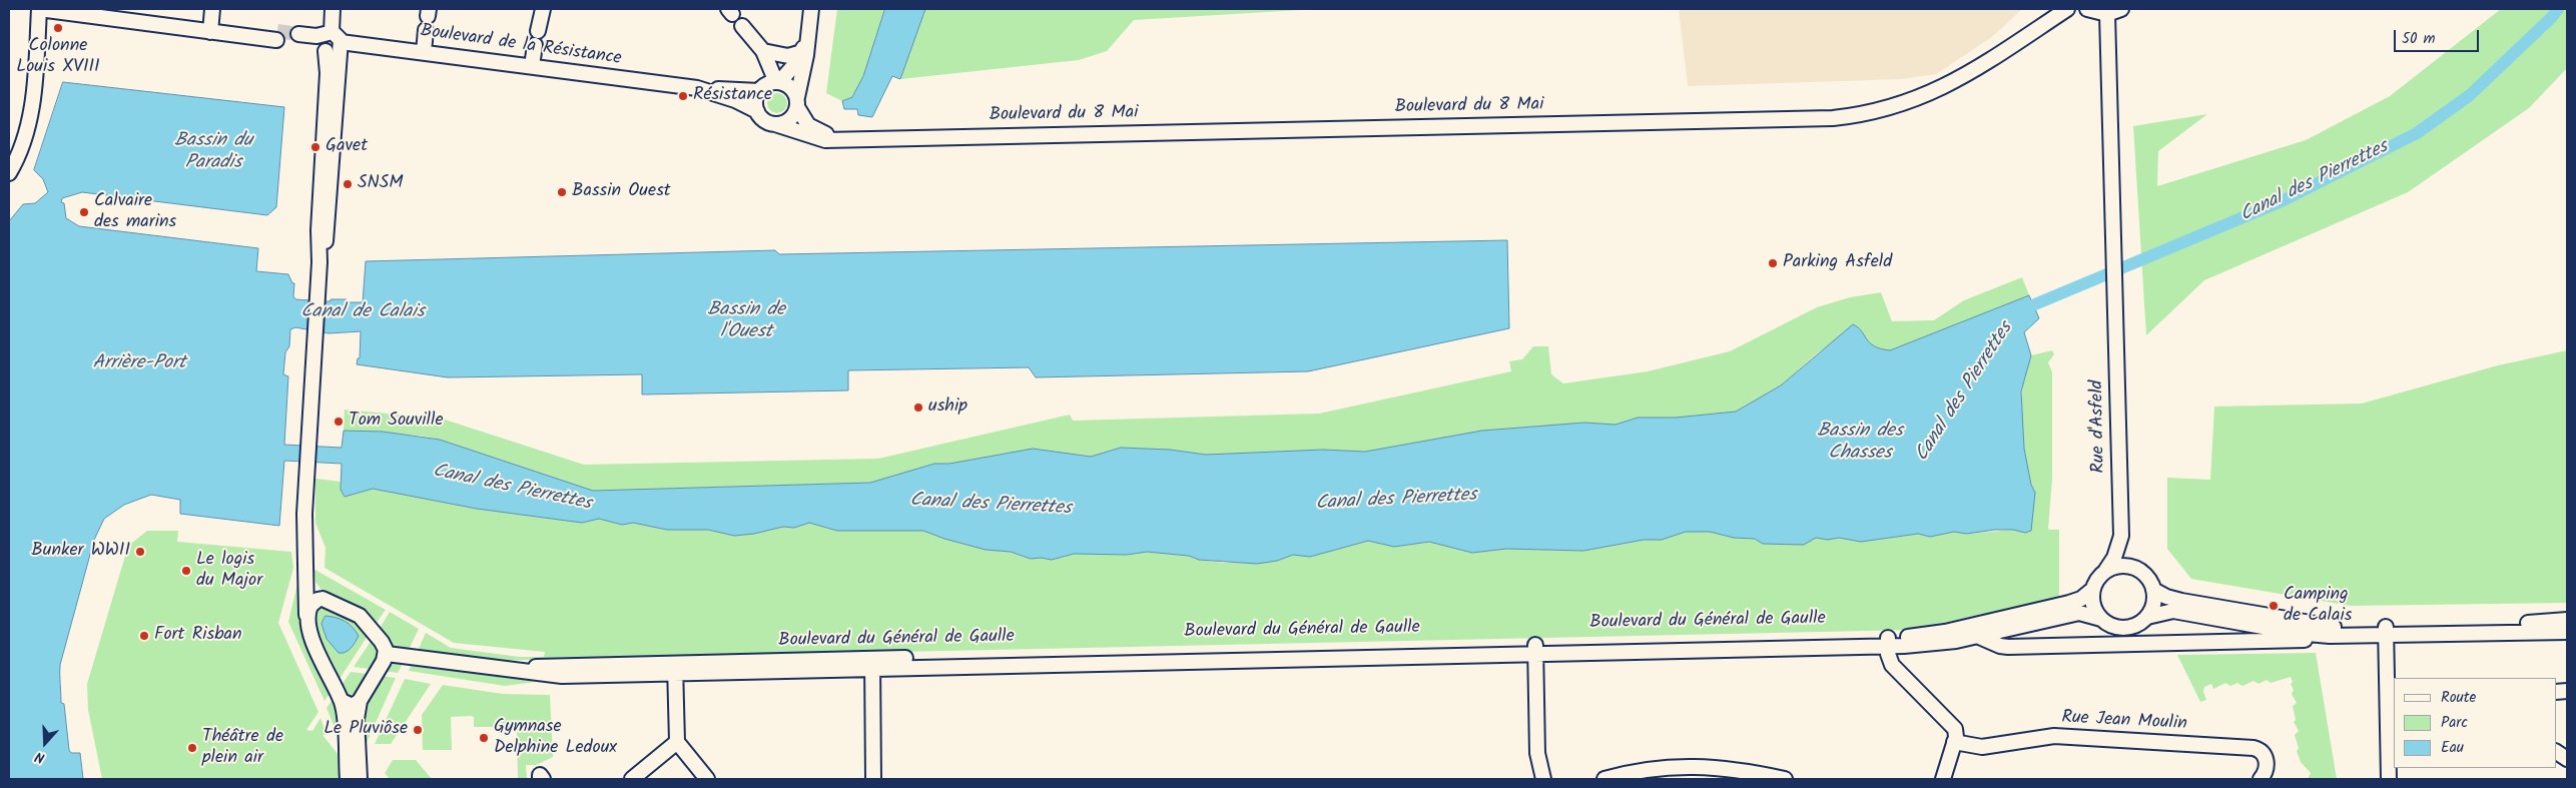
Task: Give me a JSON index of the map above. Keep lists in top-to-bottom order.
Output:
{
  "streets": {
    "street": [
      "Boulevard de la Résistance",
      "Boulevard du 8 Mai",
      "Rue d'Asfeld",
      "Boulevard du Général de Gaulle",
      "Rue Jean Moulin"
    ]
  },
  "crossings": [
    ["Boulevard de la Résistance", "Boulevard du 8 Mai"],
    ["Rue d'Asfeld", "Boulevard du Général de Gaulle"]
  ],
  "water": [
    "Bassin du Paradis",
    "Canal des Pierrettes",
    "Bassin de l'Ouest",
    "Canal de Calais",
    "Arrière-Port",
    "Bassin des Chasses"
  ],
  "places": [
    "Colonne Louis XVIII",
    "Résistance",
    "Gavet",
    "SNSM",
    "Bassin Ouest",
    "Calvaire des marins",
    "Parking Asfeld",
    "uship",
    "Tom Souville",
    "Bunker WWII",
    "Le logis du Major",
    "Camping de Calais",
    "Fort Risban",
    "Le Pluviôse",
    "Gymnase Delphine Ledoux",
    "Théâtre de plein air"
  ],
  "legend": ["Route", "Parc", "Eau"],
  "scale_bar": "50 m",
  "north": "bottom"
}
